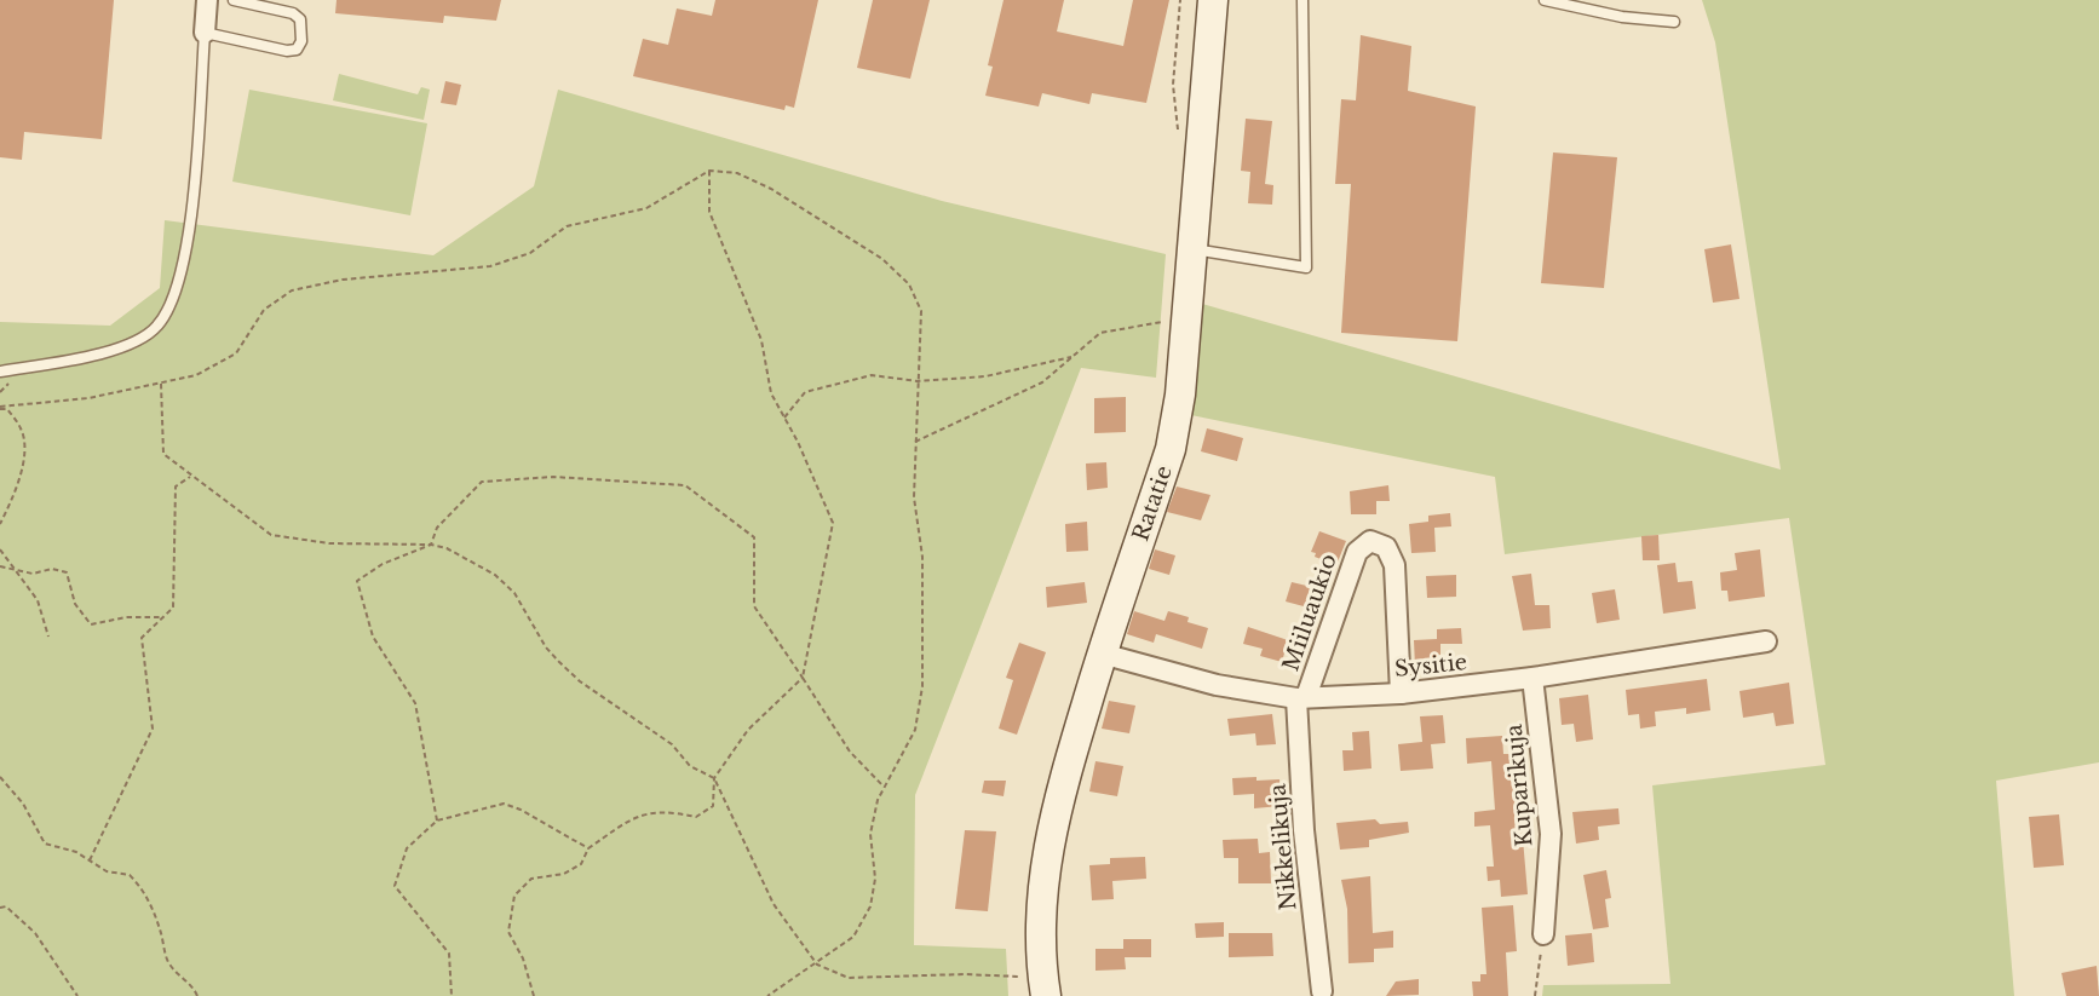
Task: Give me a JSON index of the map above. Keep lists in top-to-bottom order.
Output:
{
  "streets": {
    "street": [
      "Ratatie",
      "Miiluaukio",
      "Sysitie",
      "Kuparikuja",
      "Nikkelikuja"
    ]
  },
  "crossings": [
    ["Ratatie", "Sysitie"],
    ["Miiluaukio", "Sysitie"],
    ["Miiluaukio", "Nikkelikuja"],
    ["Sysitie", "Kuparikuja"],
    ["Sysitie", "Nikkelikuja"]
  ]
}
